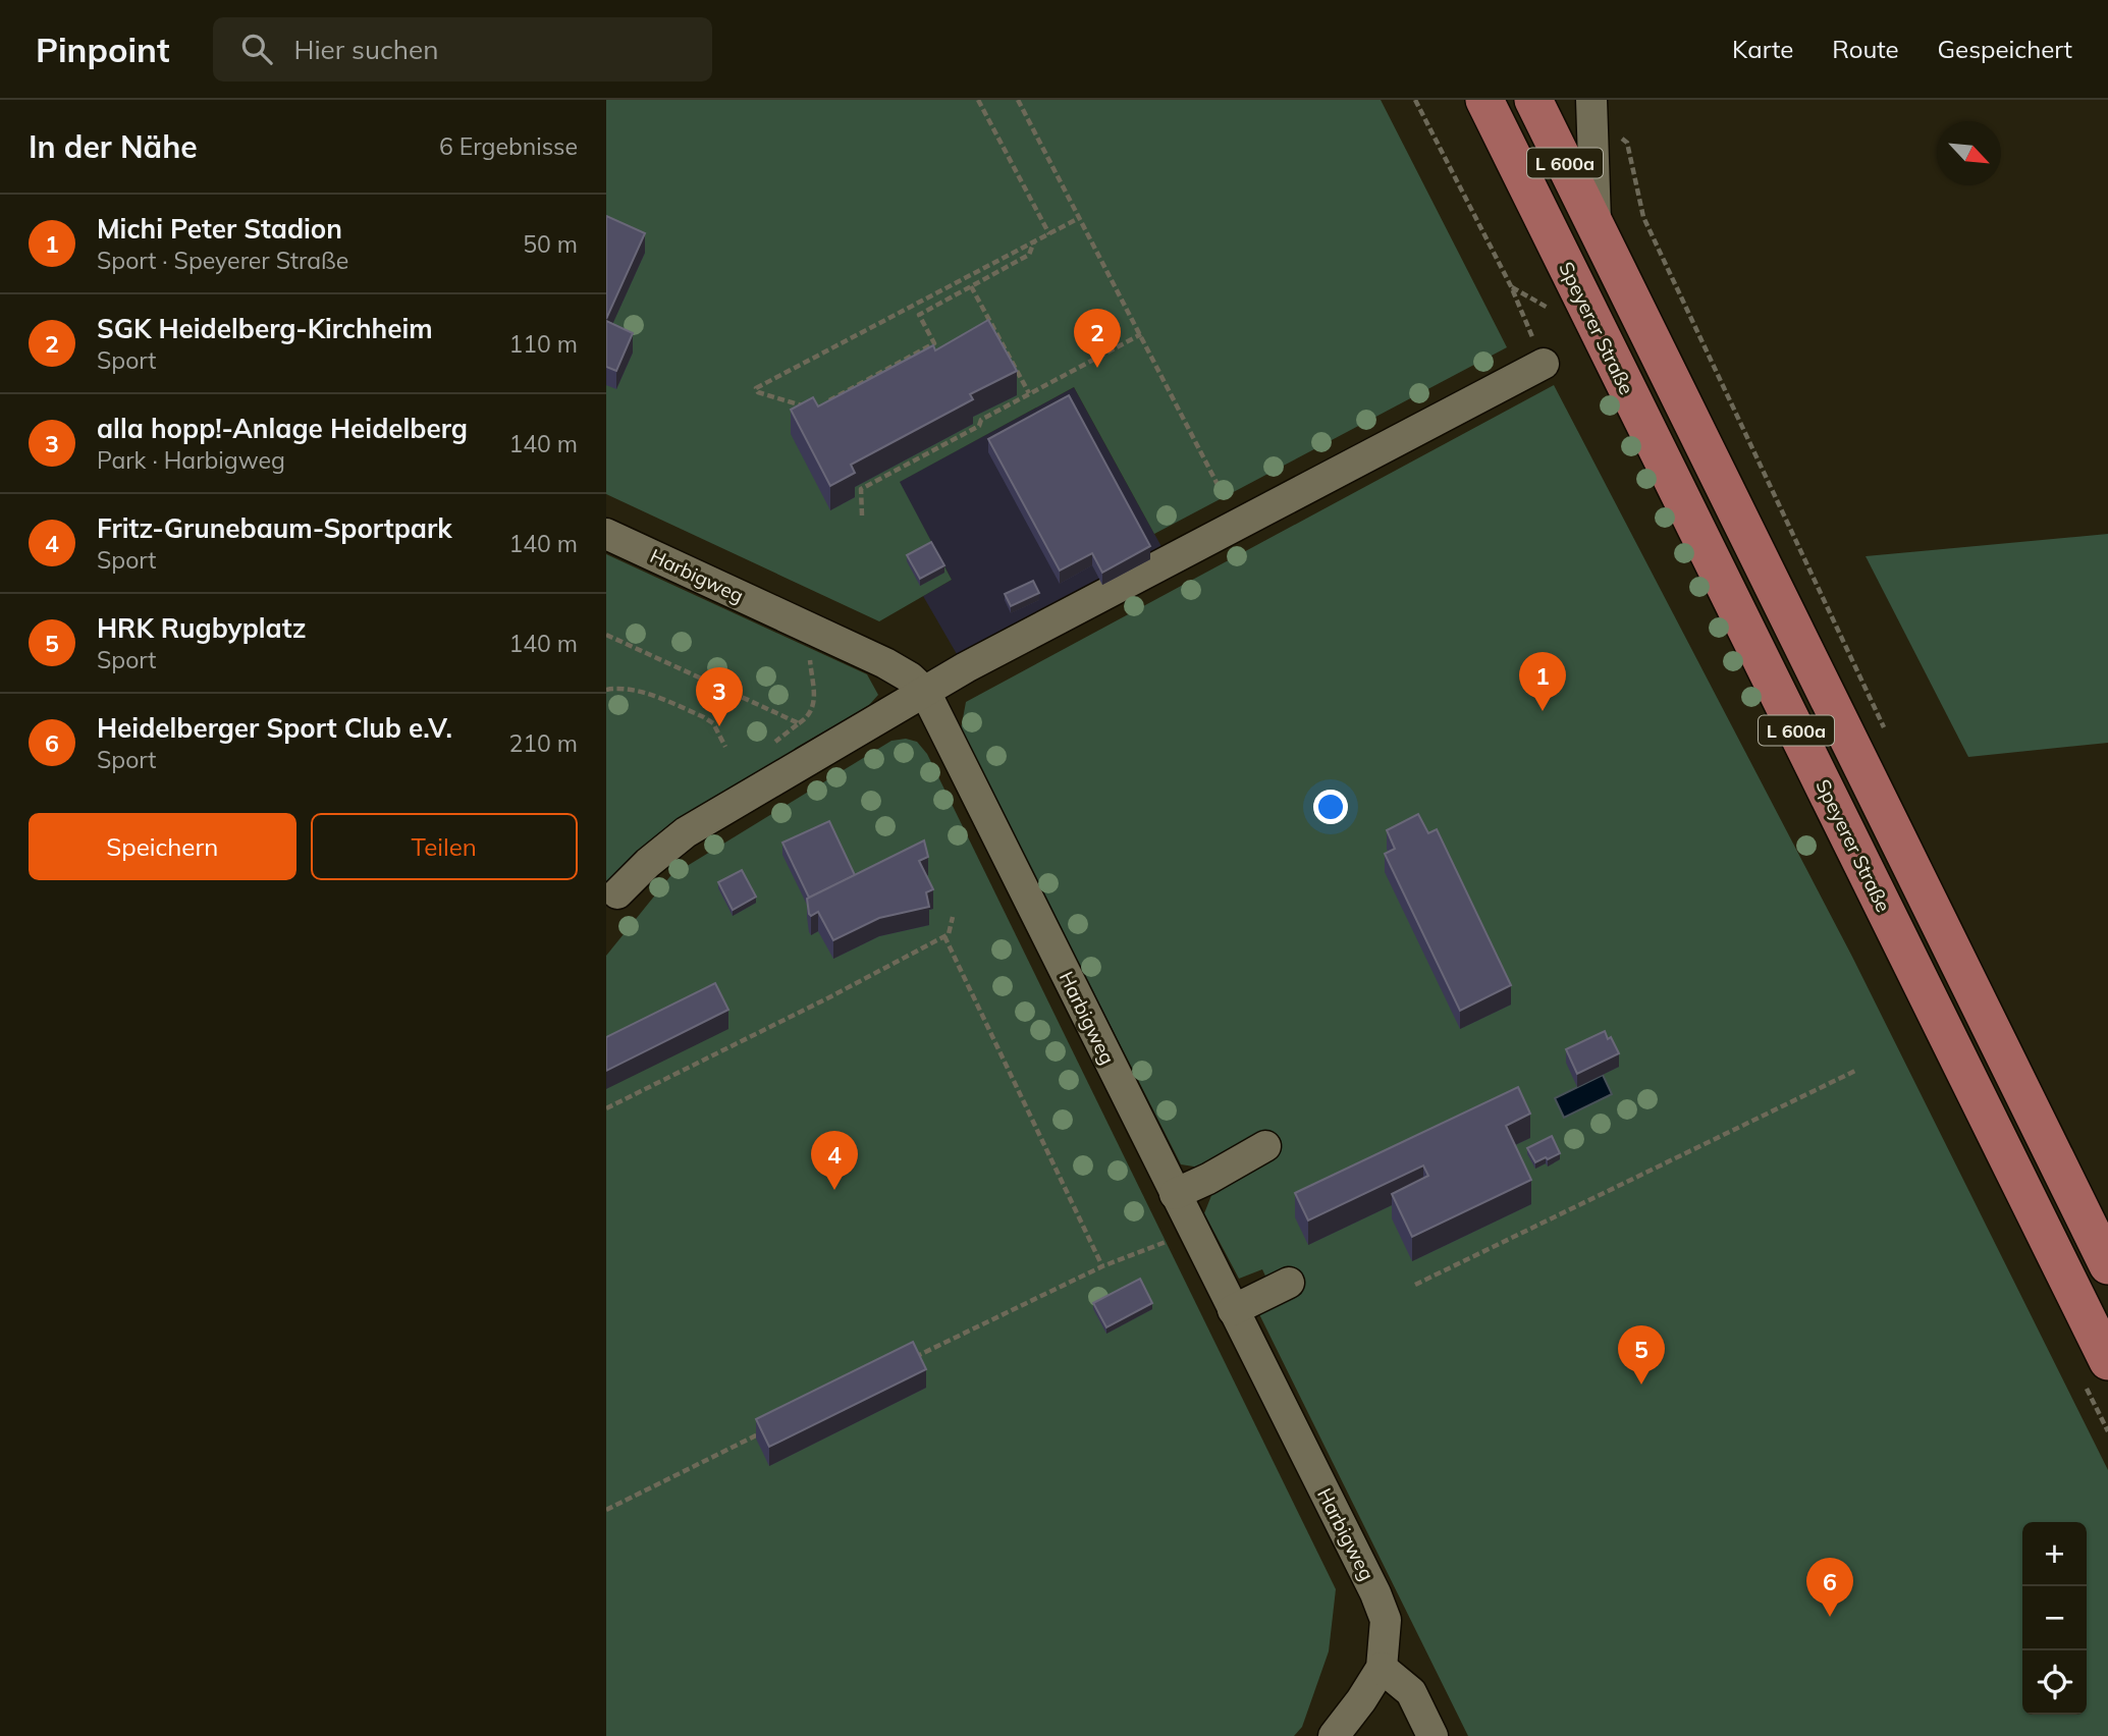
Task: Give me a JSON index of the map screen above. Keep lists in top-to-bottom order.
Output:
{
  "streets": {
    "main road": ["L 600a", "Speyerer Straße"],
    "street": ["Harbigweg"]
  },
  "north": "bottom right",
  "page": {
    "header": "Pinpoint",
    "search": "Hier suchen",
    "nav": ["Karte", "Route", "Gespeichert"],
    "heading": ["In der Nähe", "6 Ergebnisse"],
    "list": [
      {
        "mark": "1",
        "name": "Michi Peter Stadion",
        "note": "Sport · Speyerer Straße",
        "value": "50 m"
      },
      {
        "mark": "2",
        "name": "SGK Heidelberg-Kirchheim",
        "note": "Sport",
        "value": "110 m"
      },
      {
        "mark": "3",
        "name": "alla hopp!-Anlage Heidelberg",
        "note": "Park · Harbigweg",
        "value": "140 m"
      },
      {
        "mark": "4",
        "name": "Fritz-Grunebaum-Sportpark",
        "note": "Sport",
        "value": "140 m"
      },
      {
        "mark": "5",
        "name": "HRK Rugbyplatz",
        "note": "Sport",
        "value": "140 m"
      },
      {
        "mark": "6",
        "name": "Heidelberger Sport Club e.V.",
        "note": "Sport",
        "value": "210 m"
      }
    ],
    "pins": [
      "2",
      "1",
      "3",
      "4",
      "5",
      "6"
    ],
    "buttons": ["Speichern", "Teilen"],
    "map_buttons": ["+", "−"]
  }
}
